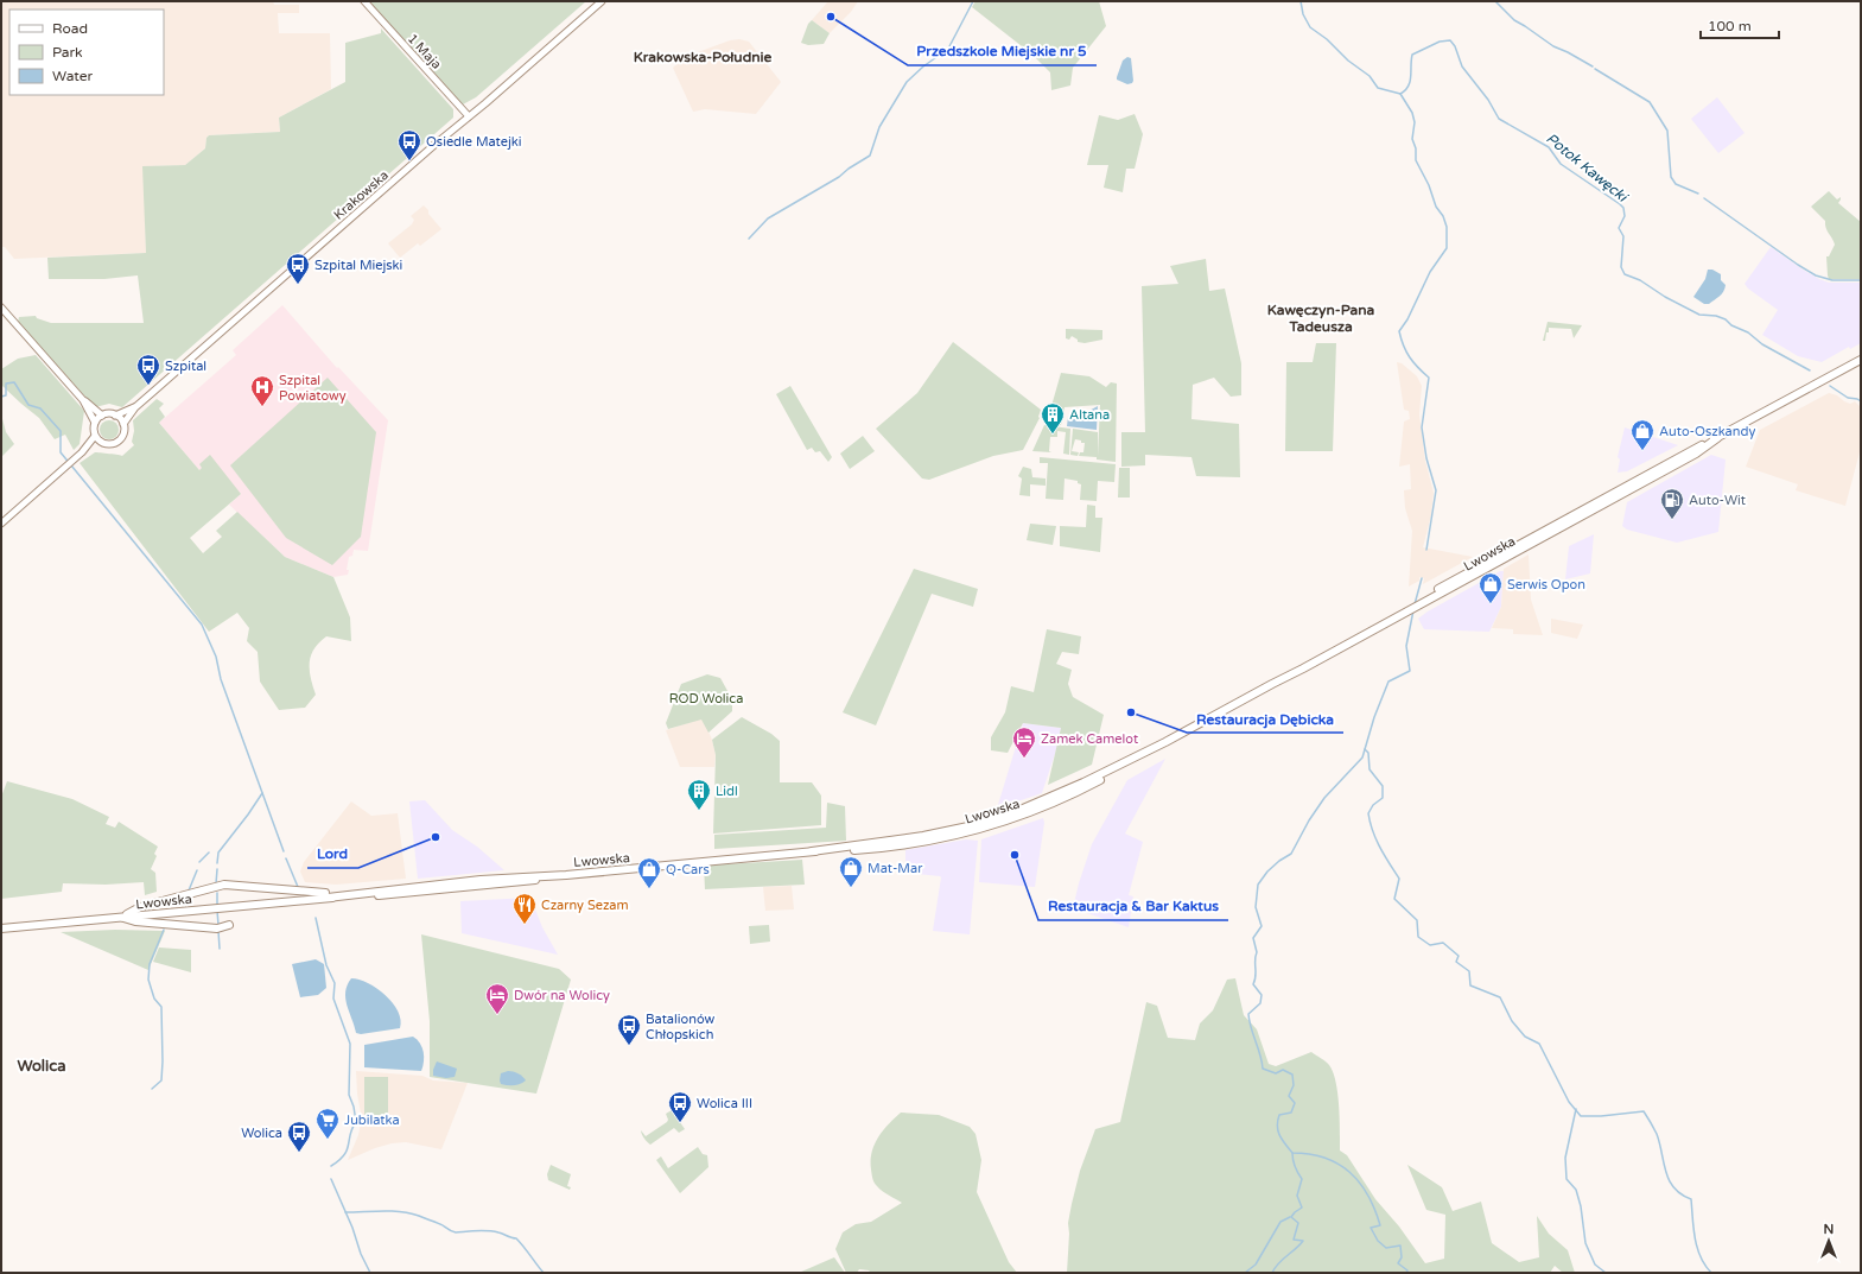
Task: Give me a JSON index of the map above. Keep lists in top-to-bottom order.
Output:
{
  "streets": {
    "main road": ["Lwowska"],
    "street": ["1 Maja", "Krakowska"]
  },
  "crossings": [
    ["1 Maja", "Krakowska"]
  ],
  "districts": ["Krakowska-Południe", "Kawęczyn-Pana Tadeusza", "Wolica"],
  "water": ["Potok Kawęcki"],
  "parks": ["ROD Wolica"],
  "places": {
    "other": [
      "Przedszkole Miejskie nr 5",
      "Restauracja Dębicka",
      "Lord",
      "Restauracja & Bar Kaktus"
    ],
    "bus stop": [
      "Osiedle Matejki",
      "Szpital Miejski",
      "Szpital",
      "Batalionów Chłopskich",
      "Wolica III",
      "Wolica"
    ],
    "hospital": ["Szpital Powiatowy"],
    "building": ["Altana", "Lidl"],
    "shop": [
      "Auto-Oszkandy",
      "Serwis Opon",
      "Mat-Mar",
      "Q-Cars"
    ],
    "fuel station": ["Auto-Wit"],
    "hotel": ["Zamek Camelot", "Dwór na Wolicy"],
    "restaurant": ["Czarny Sezam"],
    "supermarket": ["Jubilatka"]
  },
  "legend": ["Road", "Park", "Water"],
  "scale_bar": "100 m",
  "north": "top"
}
